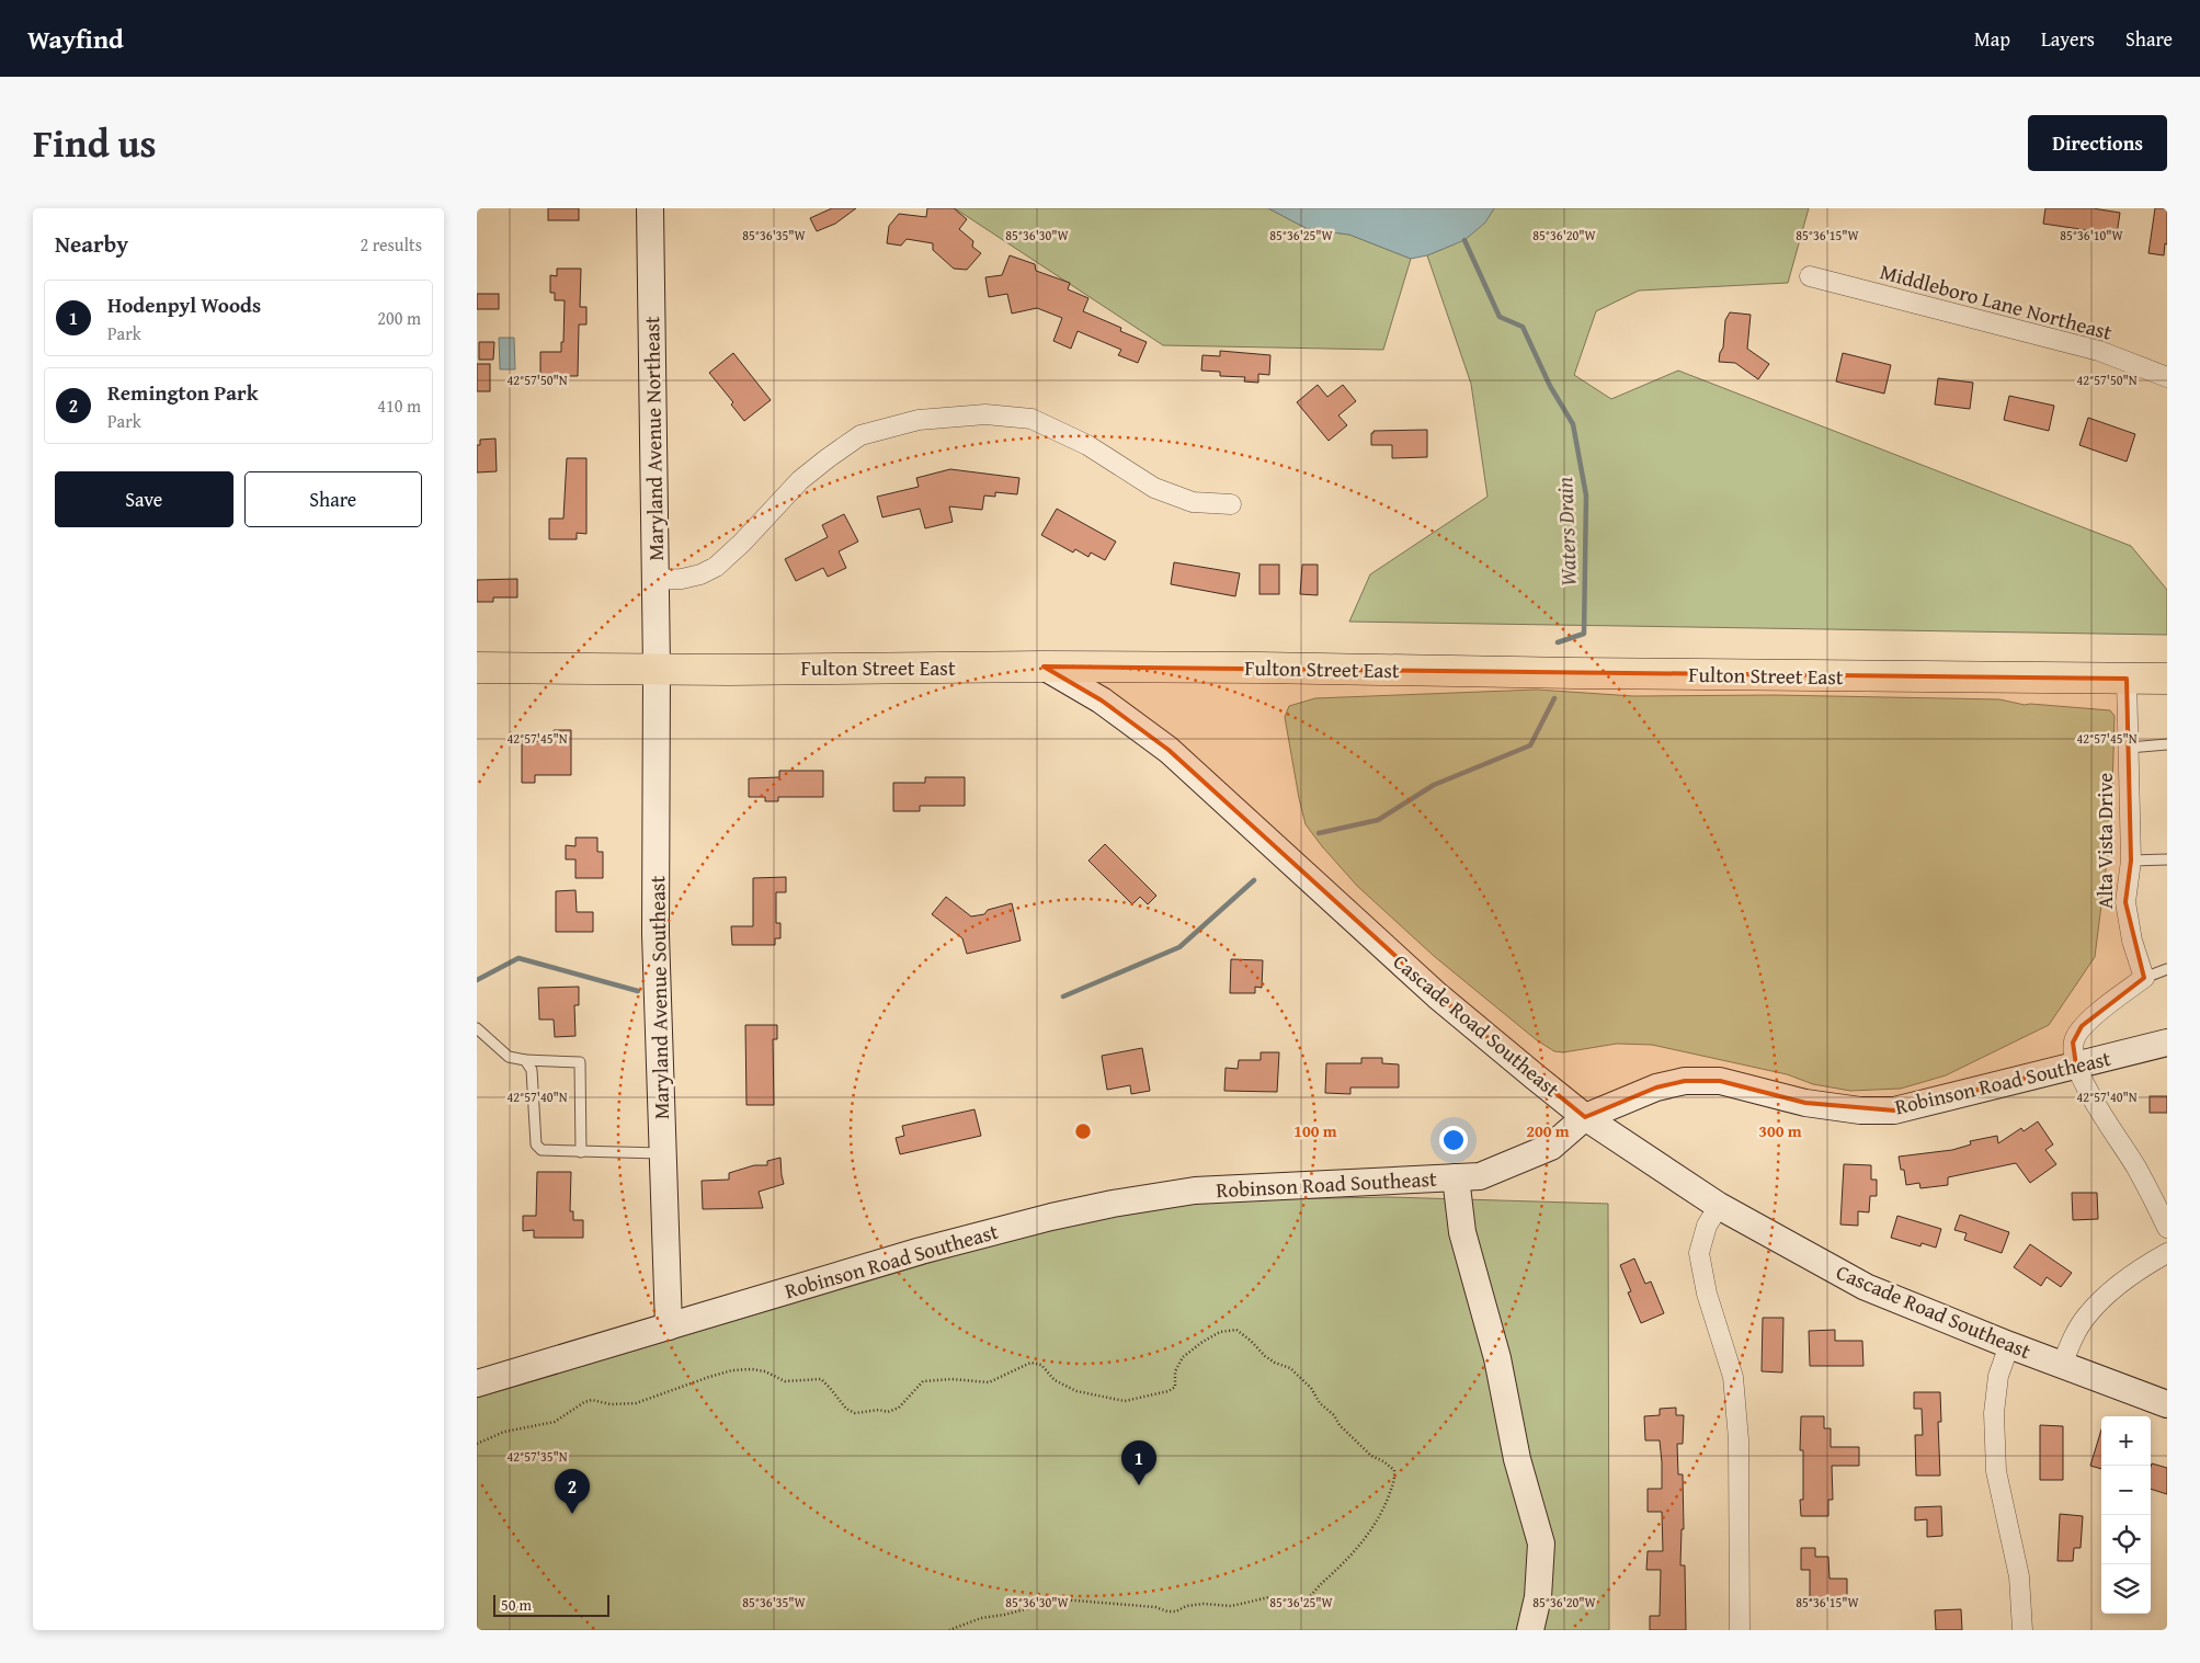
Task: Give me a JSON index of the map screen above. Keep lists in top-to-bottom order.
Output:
{
  "streets": {
    "main road": [
      "Maryland Avenue Northeast",
      "Fulton Street East",
      "Maryland Avenue Southeast",
      "Cascade Road Southeast",
      "Robinson Road Southeast"
    ],
    "street": ["Middleboro Lane Northeast", "Alta Vista Drive"]
  },
  "crossings": [
    ["Maryland Avenue Northeast", "Fulton Street East"],
    ["Maryland Avenue Northeast", "Maryland Avenue Southeast"],
    ["Fulton Street East", "Alta Vista Drive"],
    ["Fulton Street East", "Maryland Avenue Southeast"],
    ["Fulton Street East", "Cascade Road Southeast"],
    ["Maryland Avenue Southeast", "Robinson Road Southeast"],
    ["Cascade Road Southeast", "Robinson Road Southeast"]
  ],
  "water": ["Waters Drain"],
  "scale_bar": "50 m",
  "page": {
    "header": "Wayfind",
    "nav": ["Map", "Layers", "Share"],
    "title": "Find us",
    "buttons": [
      "Directions",
      ["Save", "Share"]
    ],
    "heading": ["Nearby", "2 results"],
    "list": [
      {
        "mark": "1",
        "name": "Hodenpyl Woods",
        "note": "Park",
        "value": "200 m"
      },
      {
        "mark": "2",
        "name": "Remington Park",
        "note": "Park",
        "value": "410 m"
      }
    ],
    "map_buttons": ["+", "−"],
    "pins": ["1", "2"],
    "scale": "50 m"
  },
  "coordinates": [
    "85°36'35\"W",
    "85°36'30\"W",
    "85°36'25\"W",
    "85°36'20\"W",
    "85°36'15\"W",
    "85°36'10\"W",
    "42°57'50\"N",
    "42°57'45\"N",
    "42°57'40\"N",
    "42°57'35\"N"
  ],
  "rings": ["100 m", "200 m", "300 m"]
}
